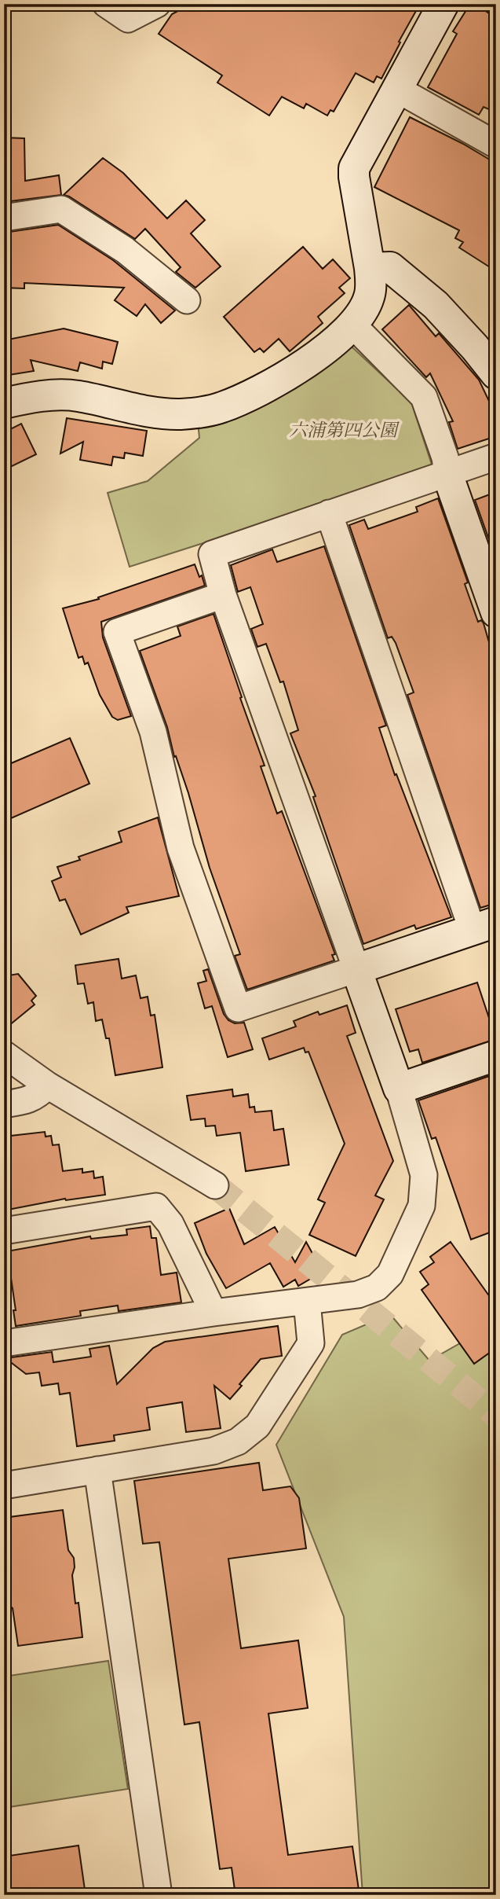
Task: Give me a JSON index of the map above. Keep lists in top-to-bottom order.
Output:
{
  "parks": ["六浦第四公園"]
}
